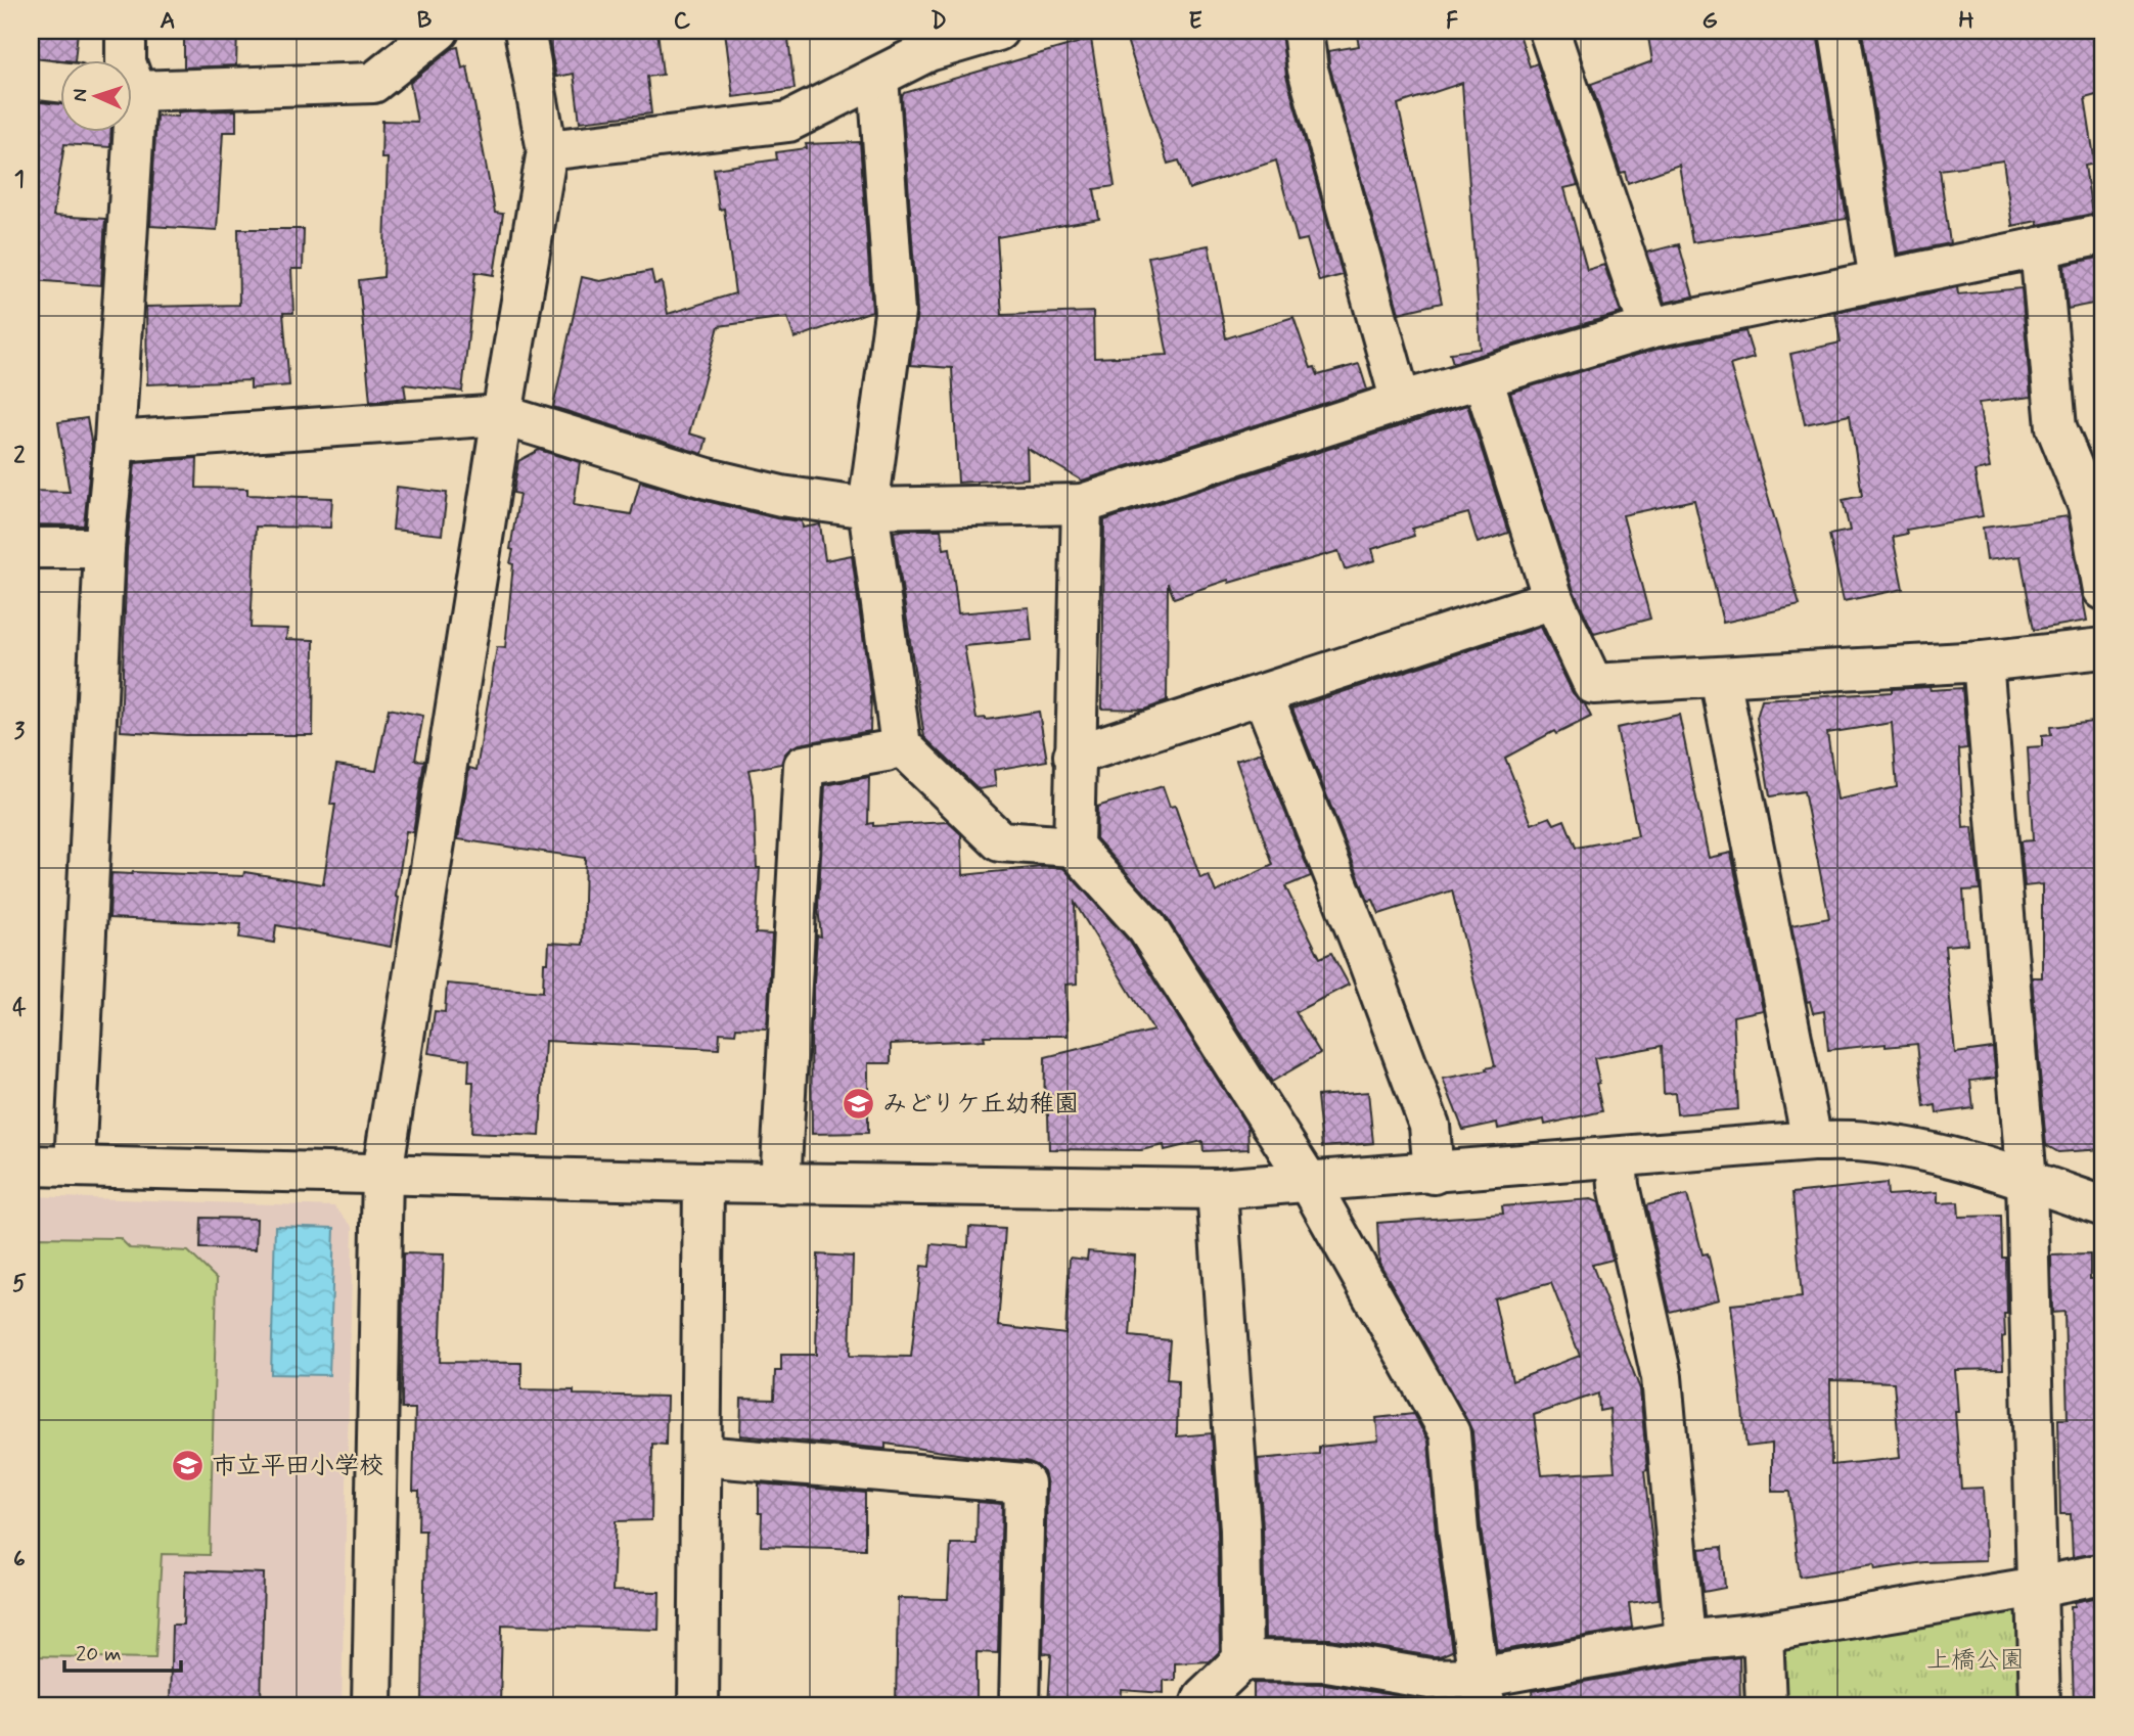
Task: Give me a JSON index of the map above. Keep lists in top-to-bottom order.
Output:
{
  "parks": ["上橋公園"],
  "places": {
    "school or university": ["みどりケ丘幼稚園", "市立平田小学校"]
  },
  "scale_bar": "20 m",
  "north": "left",
  "grid": {
    "columns": [
      "A",
      "B",
      "C",
      "D",
      "E",
      "F",
      "G",
      "H"
    ],
    "rows": [
      "1",
      "2",
      "3",
      "4",
      "5",
      "6"
    ]
  }
}
